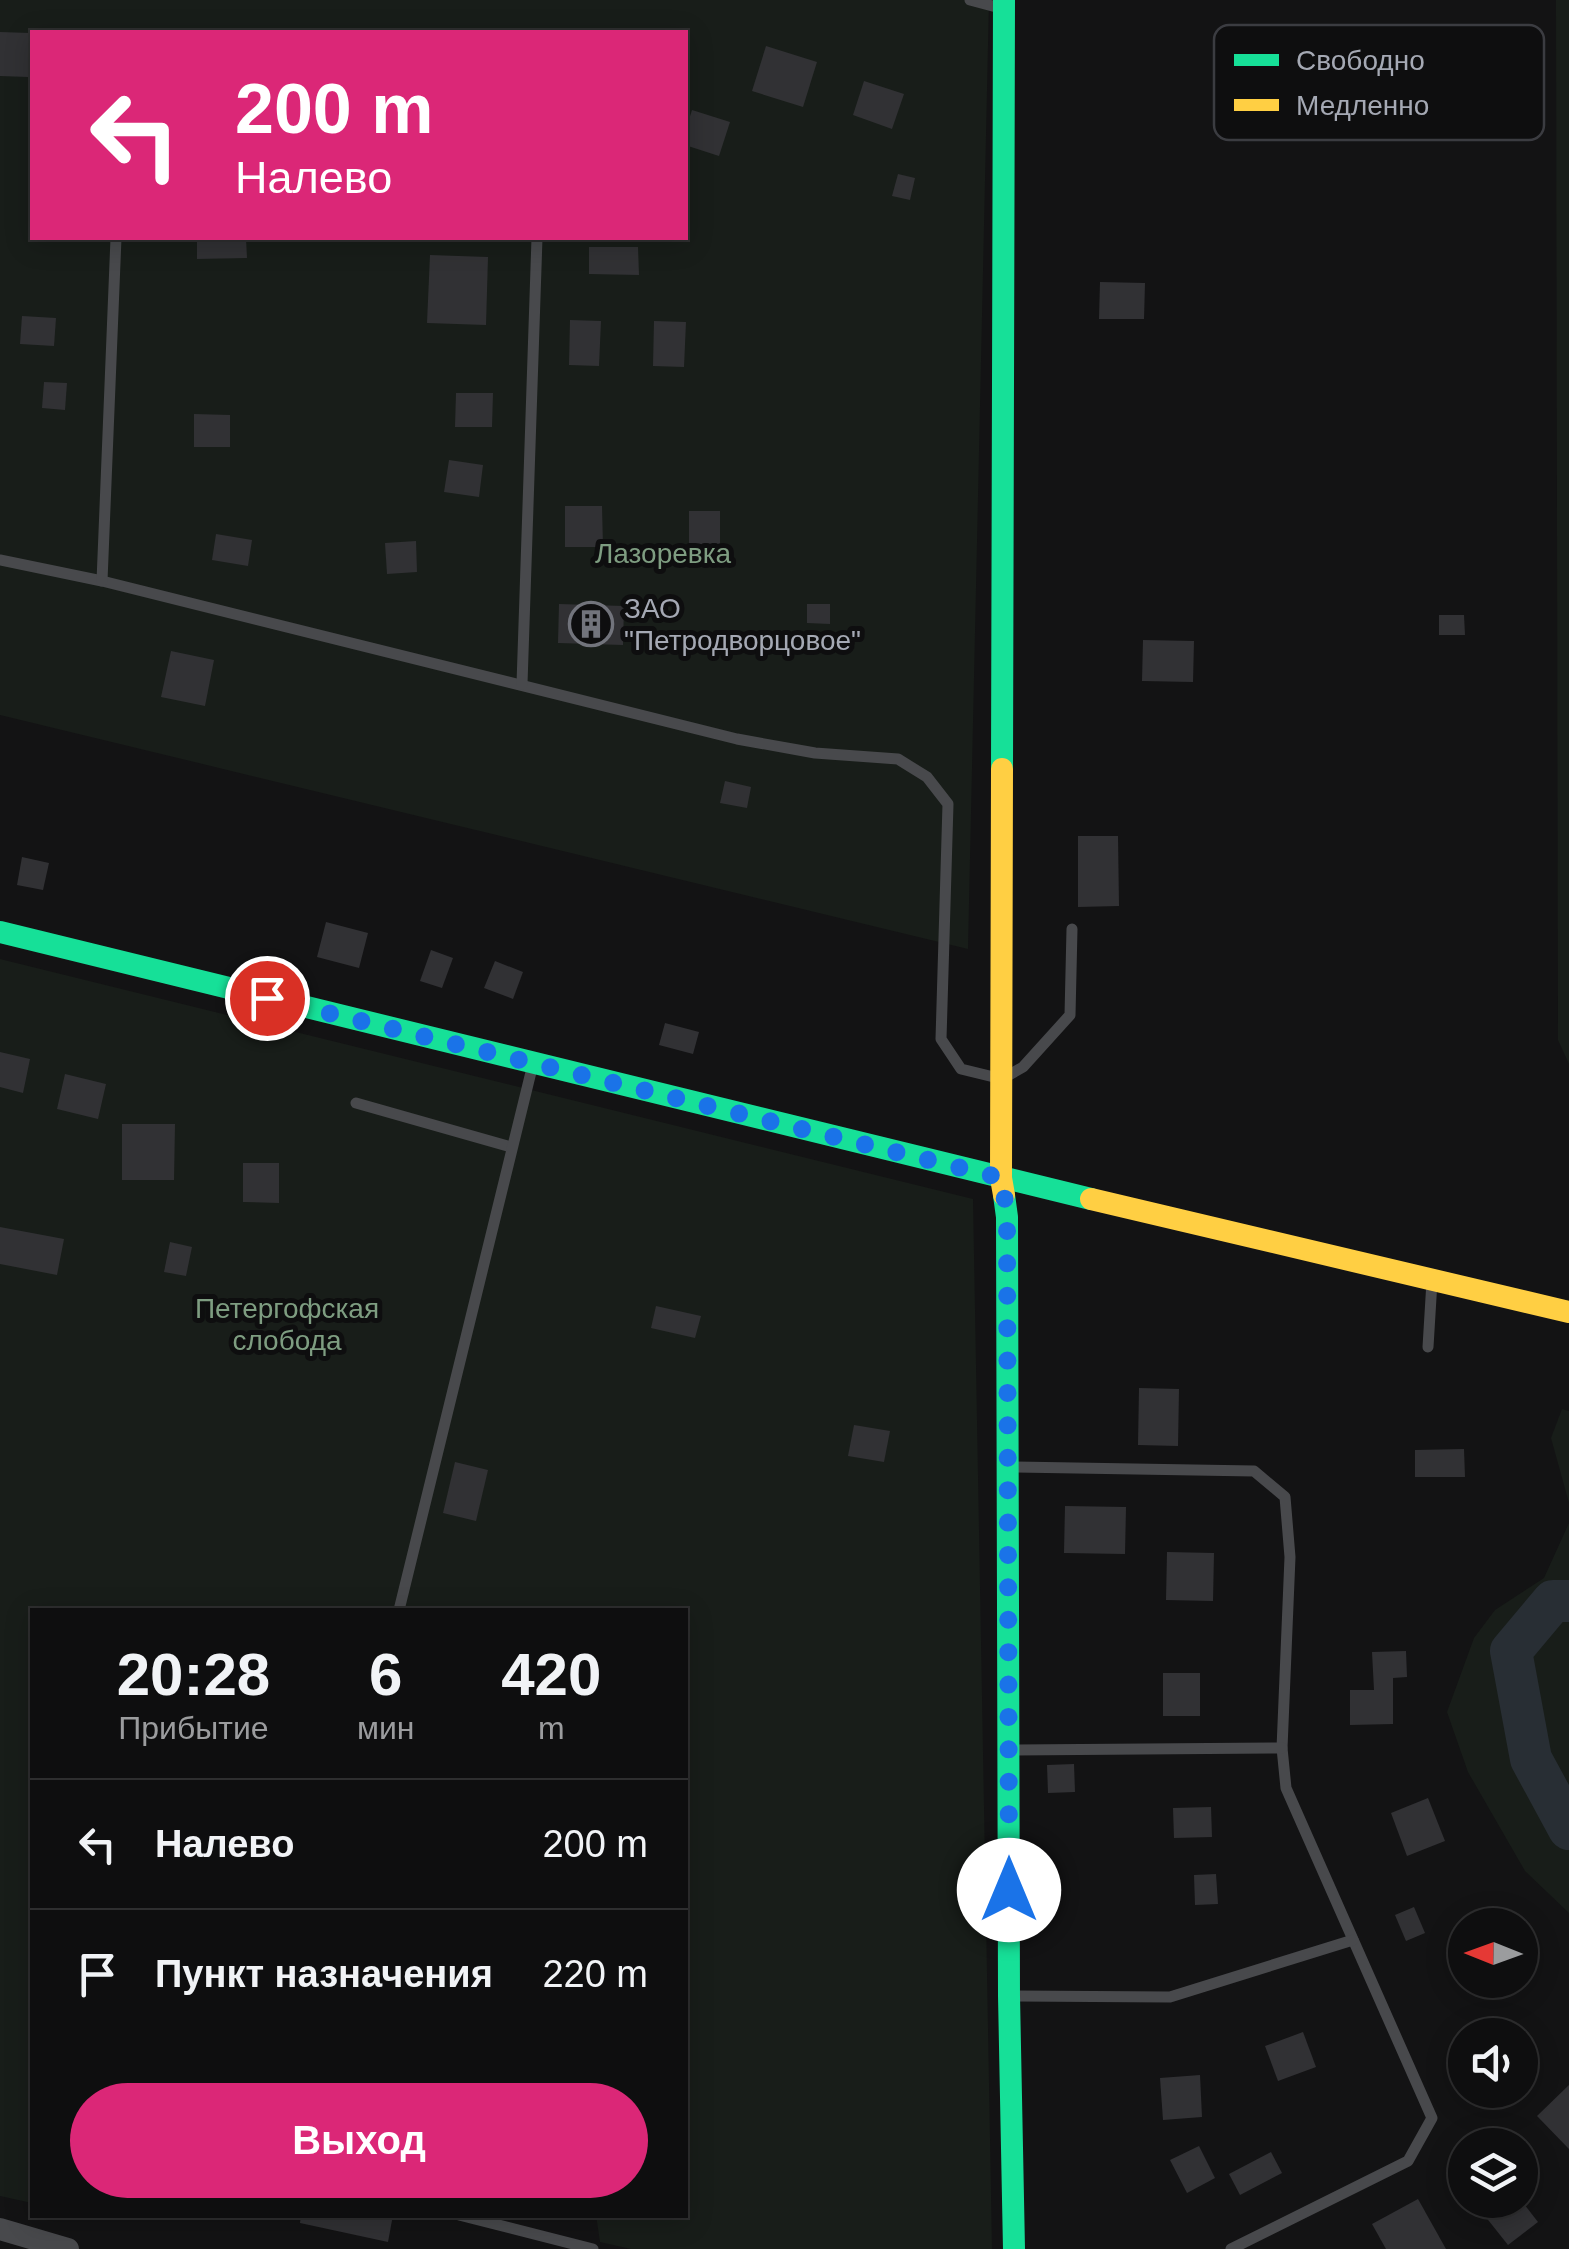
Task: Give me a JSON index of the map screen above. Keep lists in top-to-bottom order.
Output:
{
  "parks": ["Лазоревка", "Петергофская слобода"],
  "places": {
    "building": ["ЗАО \"Петродворцовое\""]
  },
  "legend": ["Свободно", "Медленно"],
  "north": "left",
  "page": {
    "turn": ["200 m", "Налево"],
    "eta": [
      "20:28",
      "Прибытие",
      "6",
      "мин",
      "420",
      "m"
    ],
    "list": [
      {
        "name": "Налево",
        "value": "200 m"
      },
      {
        "name": "Пункт назначения",
        "value": "220 m"
      }
    ],
    "buttons": "Выход"
  }
}
